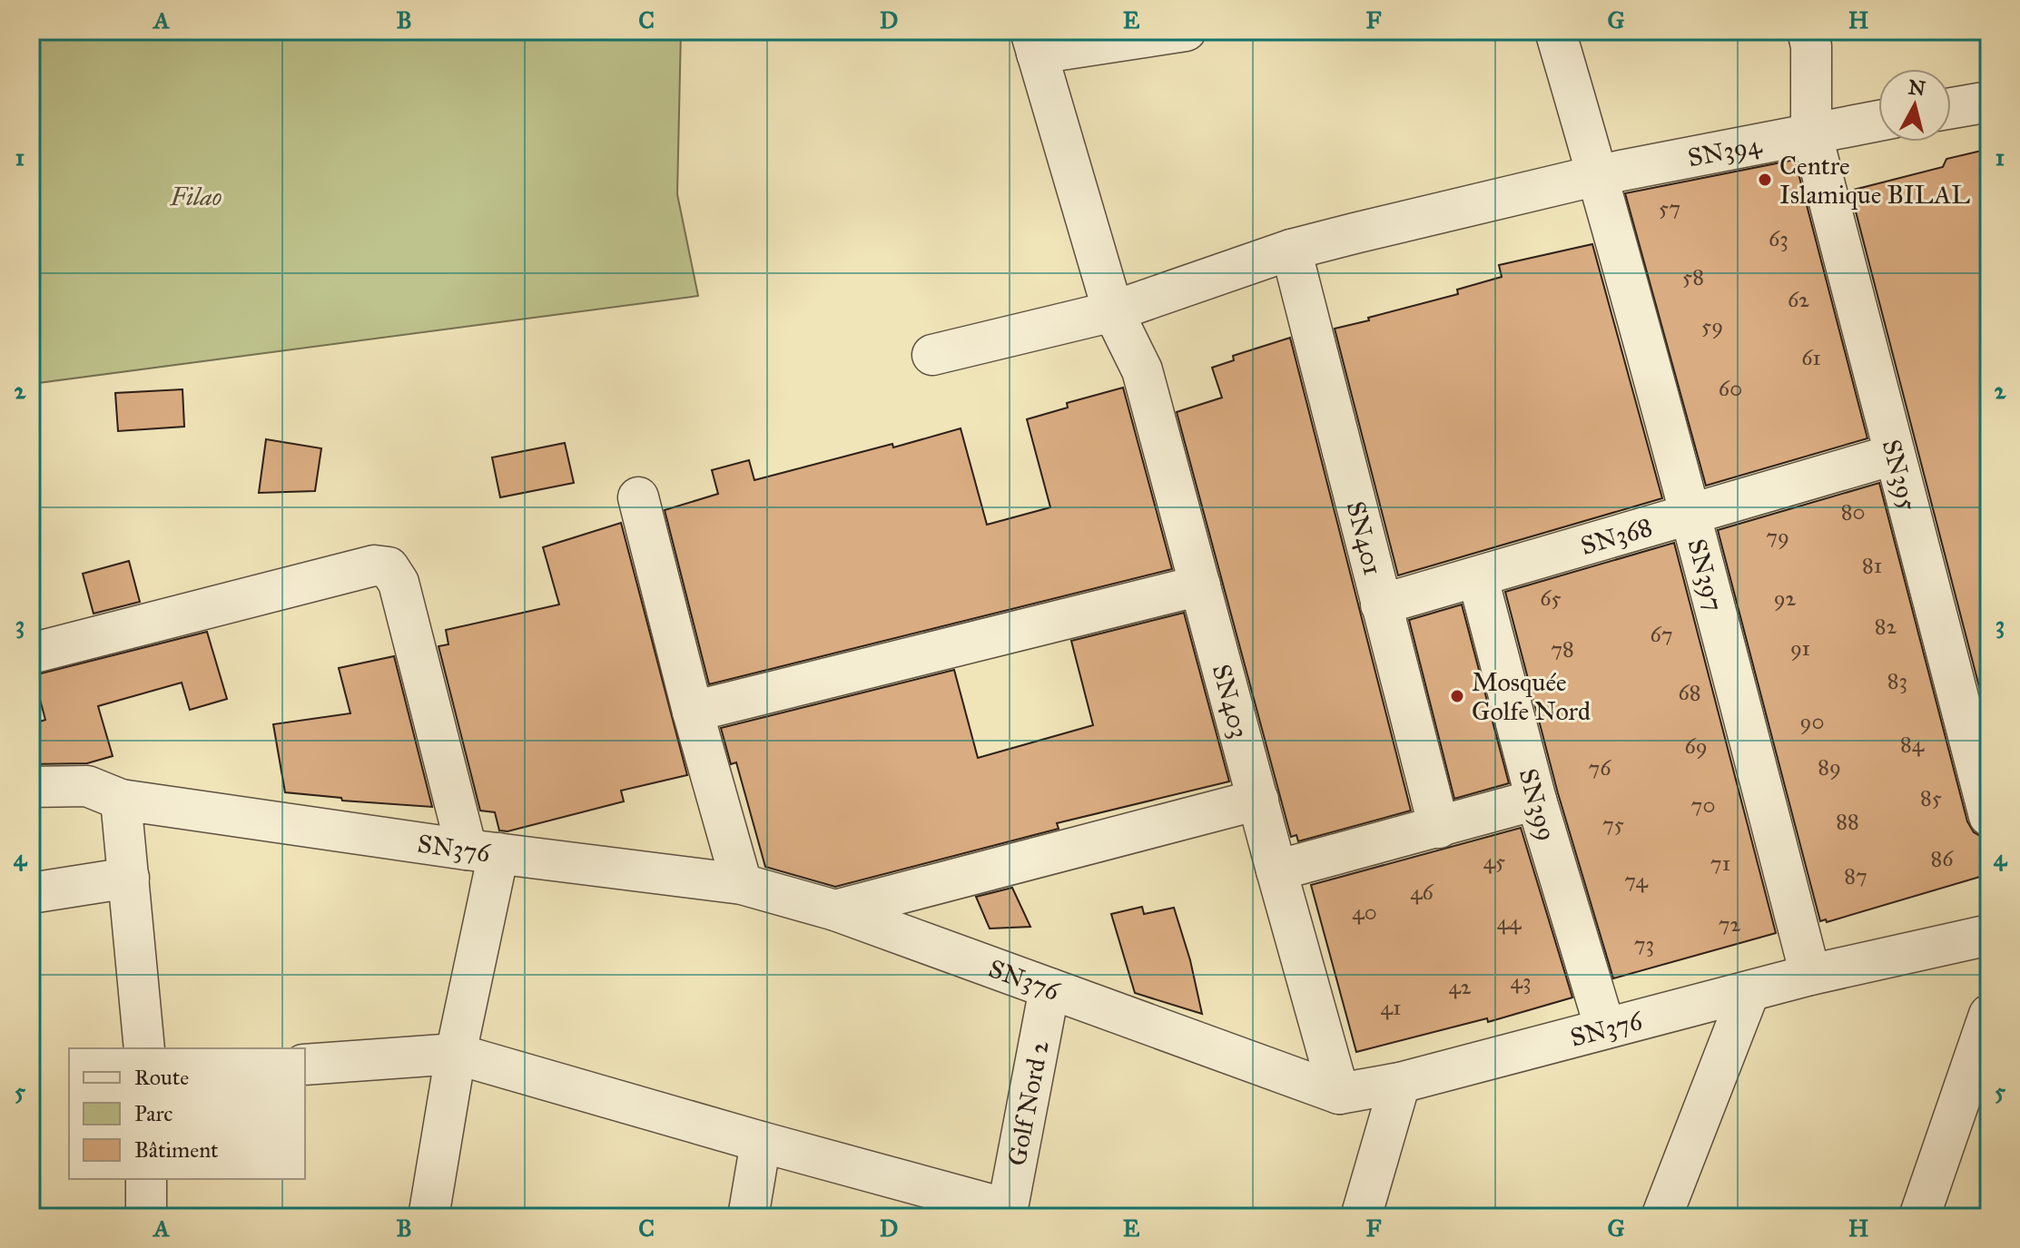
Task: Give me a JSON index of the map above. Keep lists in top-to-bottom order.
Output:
{
  "streets": {
    "street": [
      "SN394",
      "SN395",
      "SN368",
      "SN401",
      "SN397",
      "SN403",
      "SN399",
      "SN376",
      "Golf Nord 2"
    ]
  },
  "crossings": [
    ["SN394", "SN395"],
    ["SN394", "SN401"],
    ["SN394", "SN397"],
    ["SN394", "SN403"],
    ["SN395", "SN368"],
    ["SN368", "SN401"],
    ["SN368", "SN397"],
    ["SN368", "SN399"],
    ["SN397", "SN376"],
    ["SN403", "SN376"],
    ["SN399", "SN376"],
    ["SN376", "Golf Nord 2"]
  ],
  "parks": ["Filao"],
  "places": ["Centre Islamique BILAL", "Mosquée Golfe Nord"],
  "house_numbers": [
    "57",
    "63",
    "58",
    "62",
    "59",
    "61",
    "60",
    "80",
    "79",
    "81",
    "65",
    "92",
    "82",
    "67",
    "91",
    "78",
    "83",
    "68",
    "90",
    "84",
    "69",
    "89",
    "76",
    "85",
    "70",
    "88",
    "75",
    "86",
    "45",
    "71",
    "87",
    "74",
    "46",
    "40",
    "44",
    "72",
    "73",
    "43",
    "42",
    "41"
  ],
  "legend": ["Route", "Parc", "Bâtiment"],
  "north": "top",
  "grid": {
    "columns": [
      "A",
      "B",
      "C",
      "D",
      "E",
      "F",
      "G",
      "H"
    ],
    "rows": [
      "1",
      "2",
      "3",
      "4",
      "5"
    ]
  }
}
